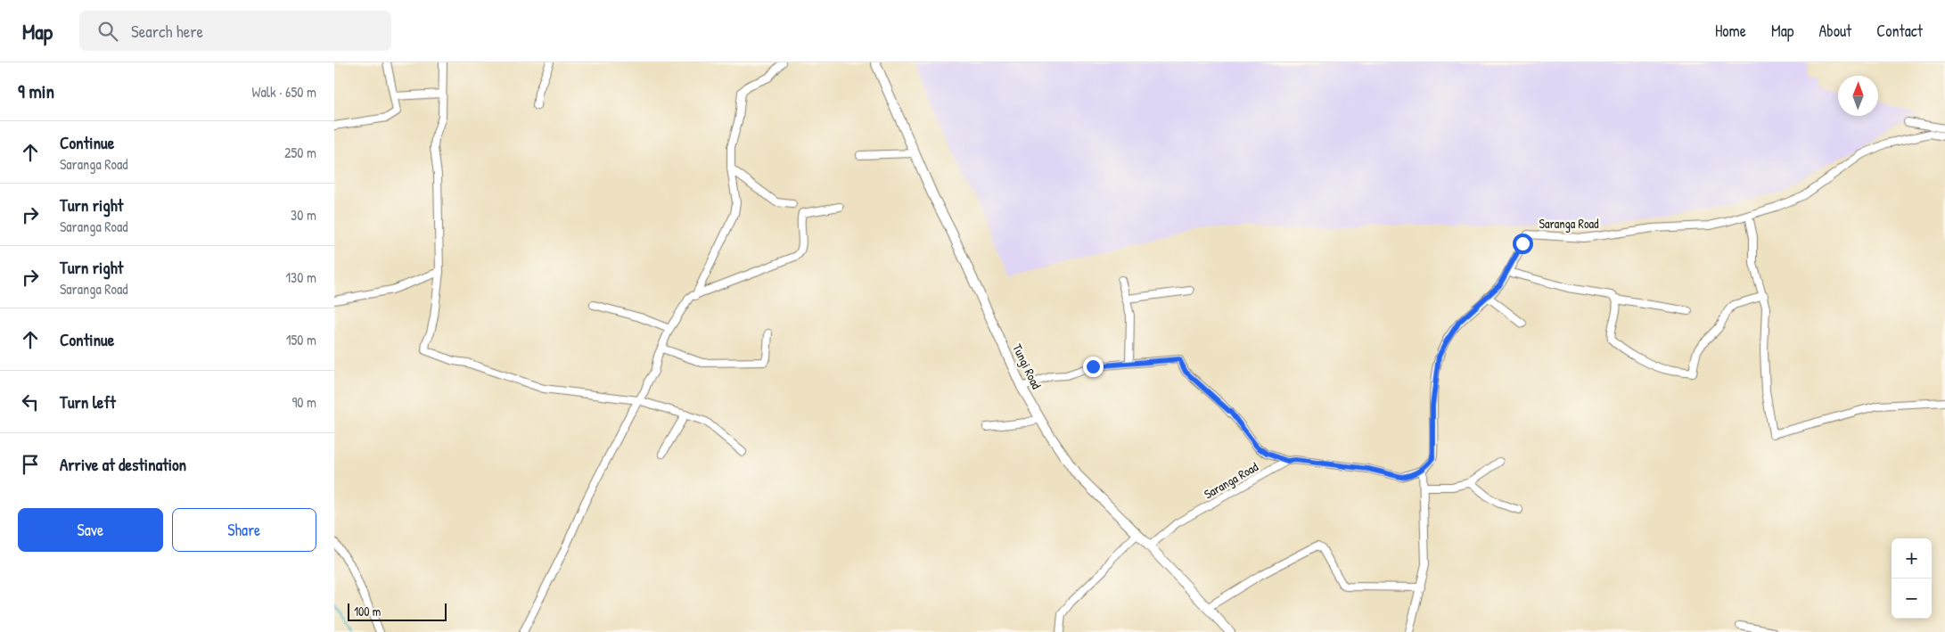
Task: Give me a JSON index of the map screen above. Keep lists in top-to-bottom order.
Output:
{
  "streets": {
    "main road": ["Tungi Road"],
    "street": ["Saranga Road"]
  },
  "crossings": [
    ["Saranga Road", "Tungi Road"]
  ],
  "scale_bar": "100 m",
  "north": "top",
  "page": {
    "header": "Map",
    "search": "Search here",
    "nav": [
      "Home",
      "Map",
      "About",
      "Contact"
    ],
    "heading": ["9 min", "Walk · 650 m"],
    "list": [
      ["Continue", "Saranga Road", "250 m"],
      ["Turn right", "Saranga Road", "30 m"],
      ["Turn right", "Saranga Road", "130 m"],
      ["Continue", "150 m"],
      ["Turn left", "90 m"],
      "Arrive at destination"
    ],
    "buttons": ["Save", "Share"],
    "map_buttons": ["+", "−"],
    "scale": "100 m"
  }
}
